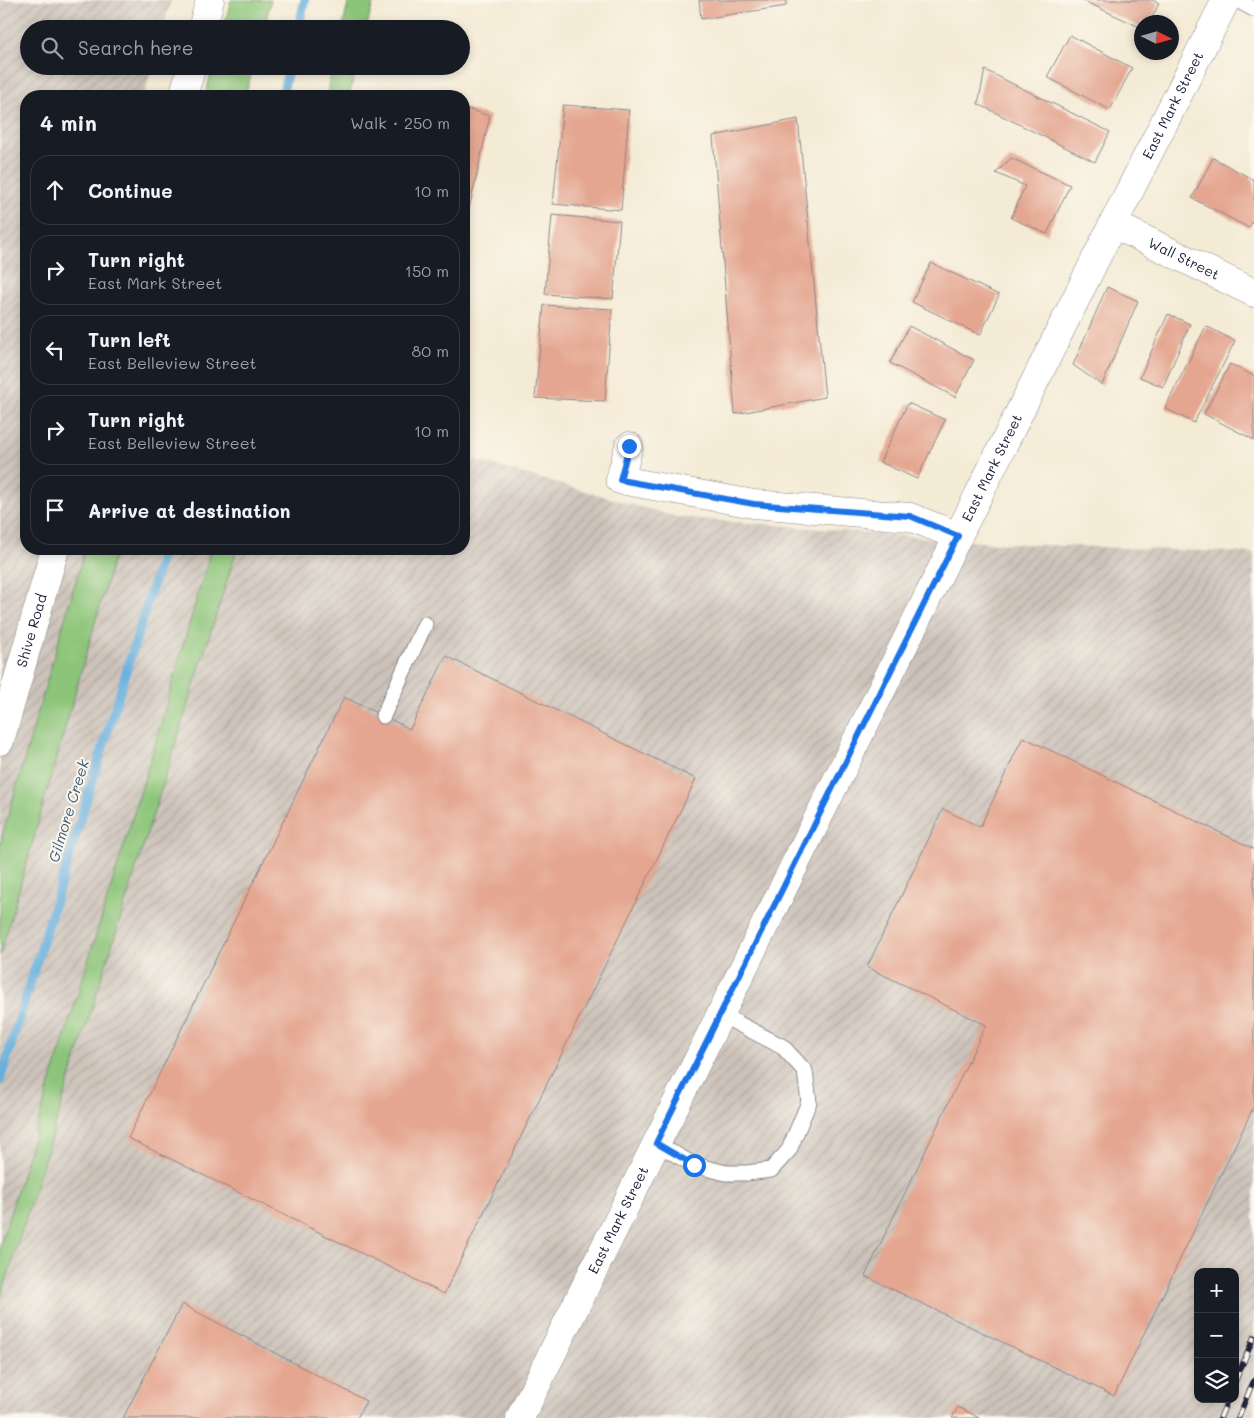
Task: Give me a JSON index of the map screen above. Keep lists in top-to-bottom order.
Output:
{
  "streets": {
    "street": ["East Mark Street", "Wall Street", "Shive Road"]
  },
  "crossings": [
    ["East Mark Street", "Wall Street"]
  ],
  "water": ["Gilmore Creek"],
  "north": "right",
  "page": {
    "search": "Search here",
    "heading": ["4 min", "Walk · 250 m"],
    "list": [
      ["Continue", "10 m"],
      ["Turn right", "East Mark Street", "150 m"],
      ["Turn left", "East Belleview Street", "80 m"],
      ["Turn right", "East Belleview Street", "10 m"],
      "Arrive at destination"
    ],
    "map_buttons": ["+", "−"]
  }
}
